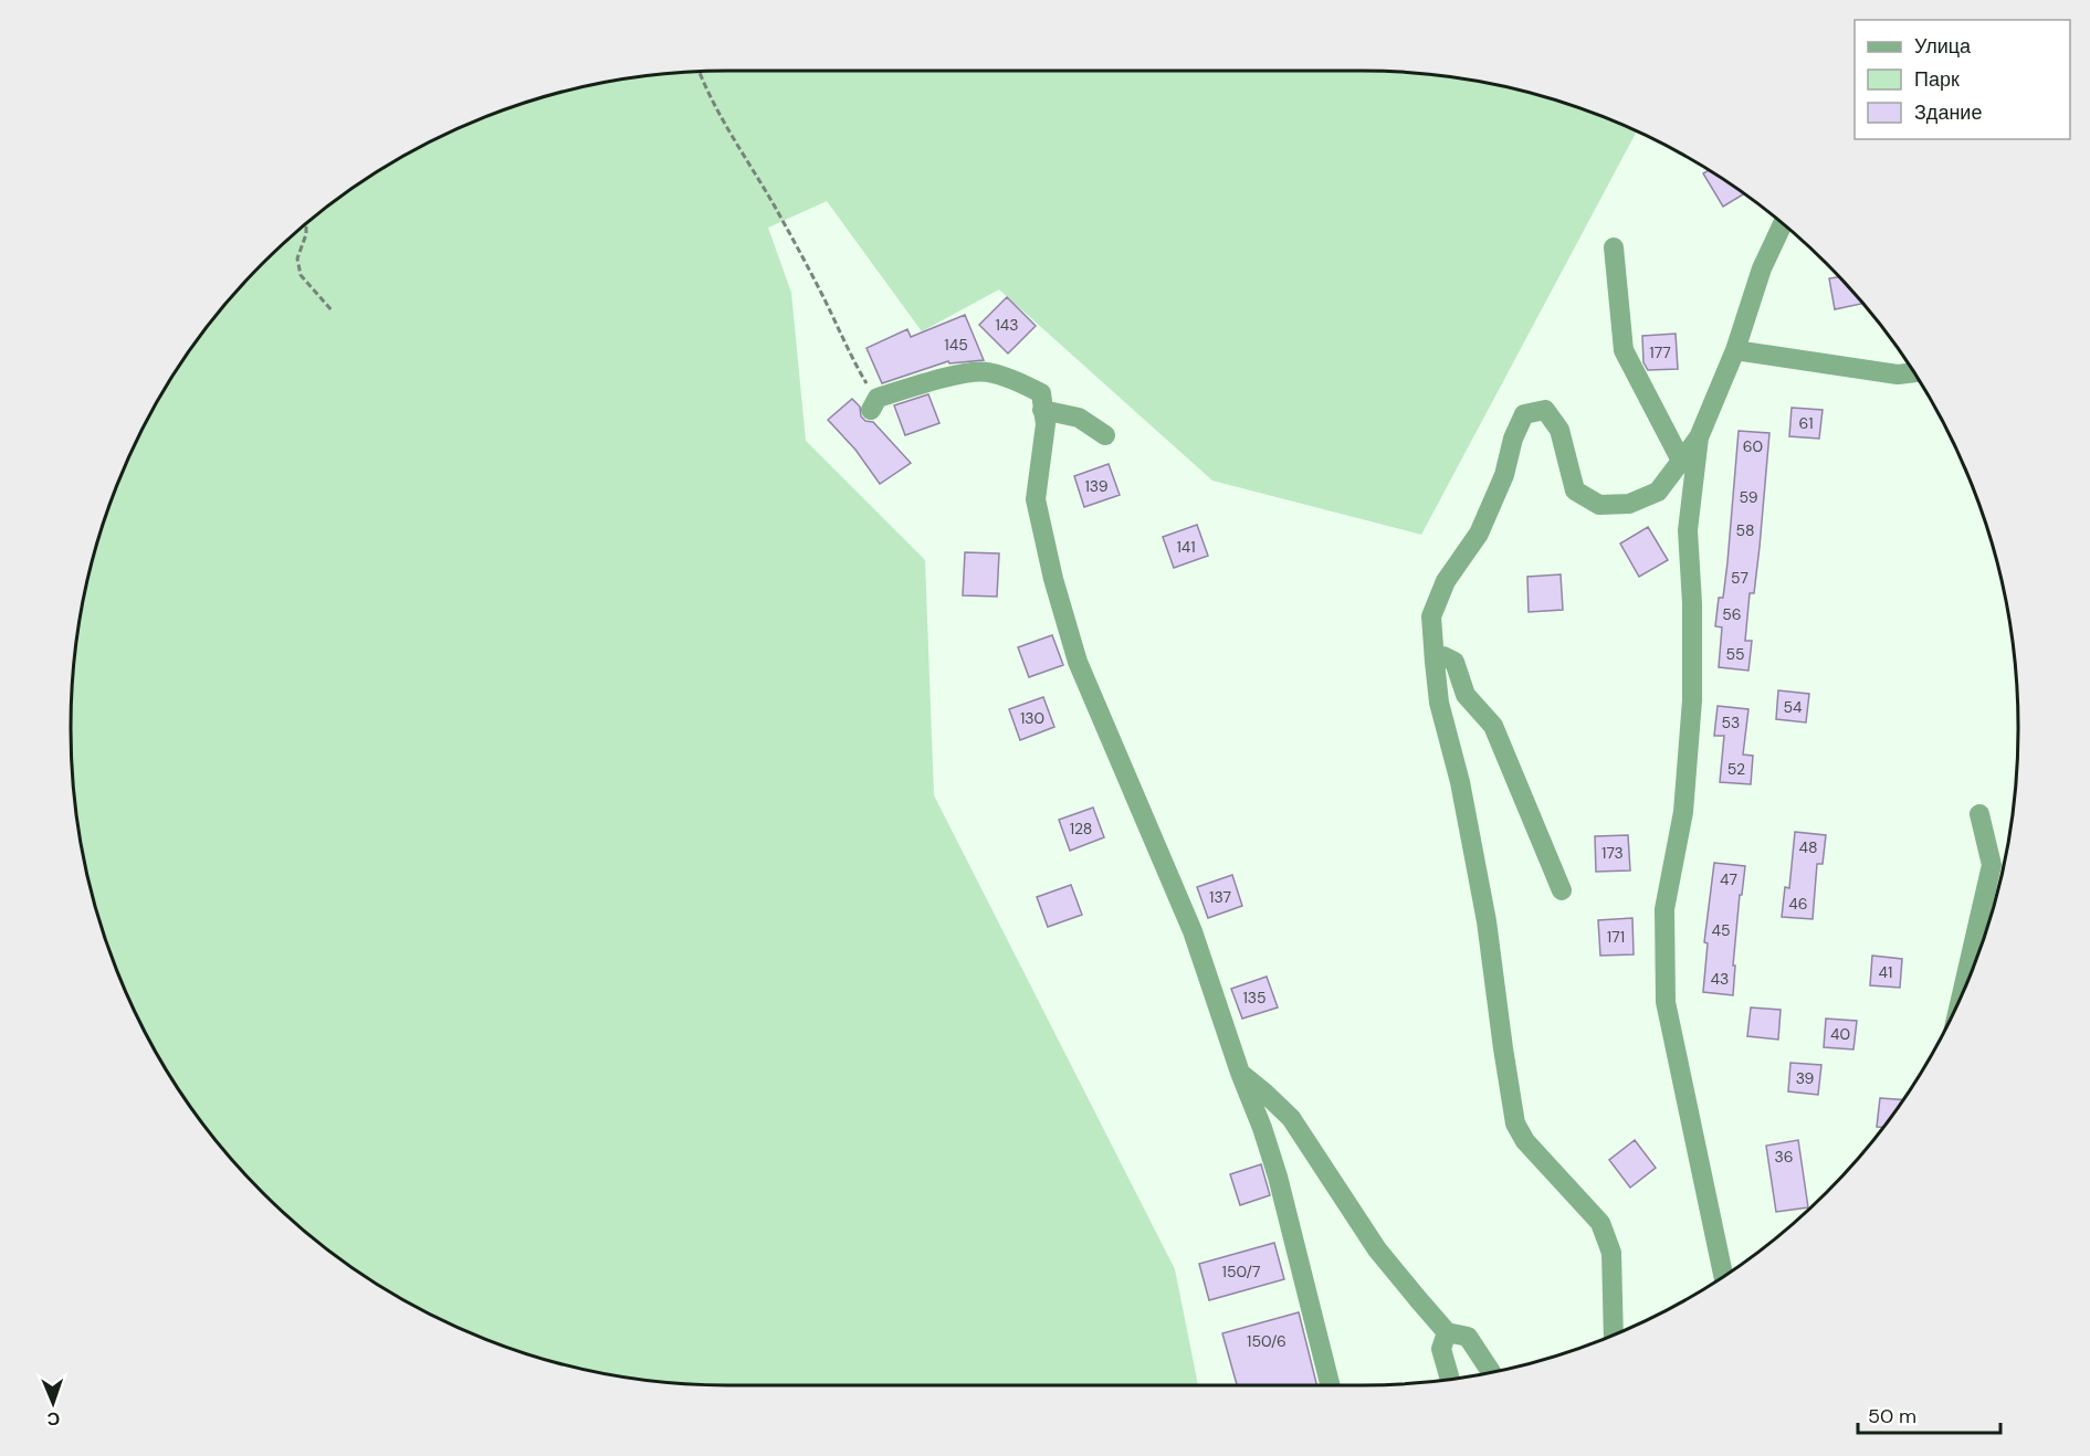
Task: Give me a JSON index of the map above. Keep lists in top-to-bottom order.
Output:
{
  "house_numbers": [
    "143",
    "145",
    "177",
    "61",
    "60",
    "139",
    "59",
    "58",
    "141",
    "57",
    "56",
    "55",
    "54",
    "130",
    "53",
    "52",
    "128",
    "48",
    "173",
    "47",
    "137",
    "46",
    "45",
    "171",
    "41",
    "43",
    "135",
    "40",
    "39",
    "36",
    "150/7",
    "150/6"
  ],
  "legend": ["Улица", "Парк", "Здание"],
  "scale_bar": "50 m",
  "north": "bottom"
}
